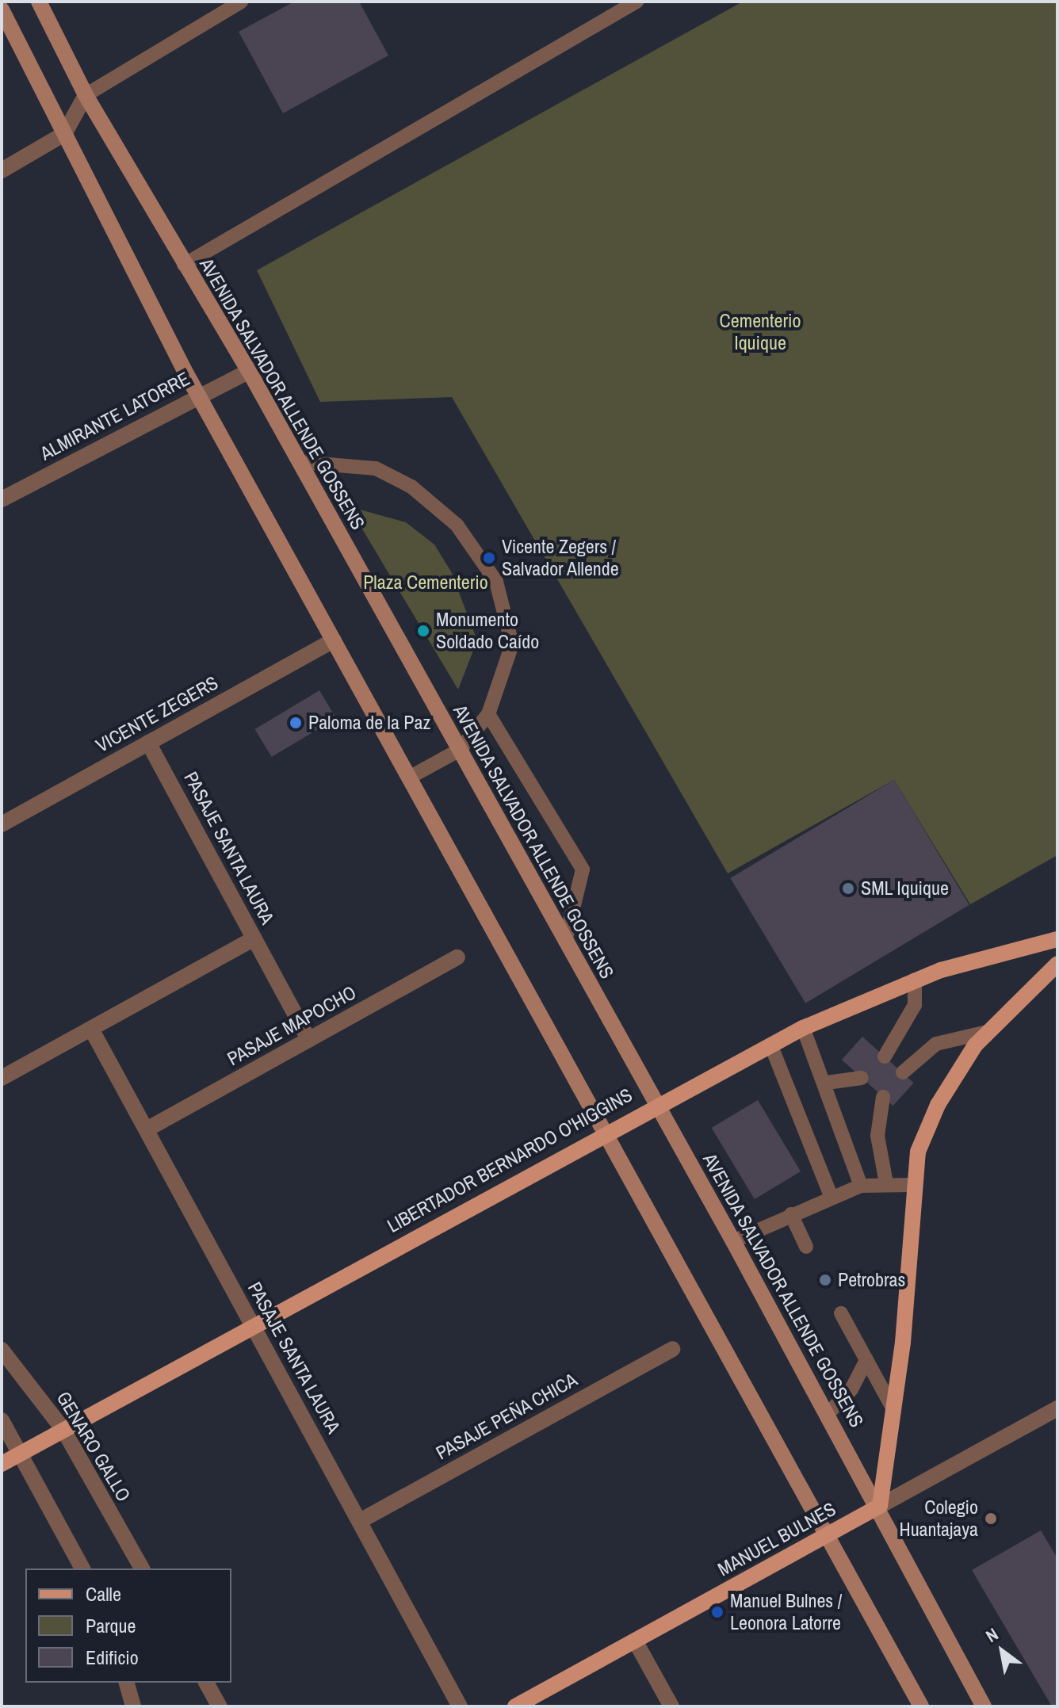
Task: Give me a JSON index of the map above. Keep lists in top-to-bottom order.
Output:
{
  "streets": {
    "main road": ["AVENIDA SALVADOR ALLENDE GOSSENS", "LIBERTADOR BERNARDO O'HIGGINS", "MANUEL BULNES"],
    "street": [
      "ALMIRANTE LATORRE",
      "VICENTE ZEGERS",
      "PASAJE SANTA LAURA",
      "PASAJE MAPOCHO",
      "PASAJE PEÑA CHICA",
      "GENARO GALLO"
    ]
  },
  "crossings": [
    ["AVENIDA SALVADOR ALLENDE GOSSENS", "ALMIRANTE LATORRE"],
    ["AVENIDA SALVADOR ALLENDE GOSSENS", "LIBERTADOR BERNARDO O'HIGGINS"],
    ["AVENIDA SALVADOR ALLENDE GOSSENS", "MANUEL BULNES"],
    ["VICENTE ZEGERS", "PASAJE SANTA LAURA"],
    ["PASAJE SANTA LAURA", "PASAJE MAPOCHO"],
    ["PASAJE SANTA LAURA", "LIBERTADOR BERNARDO O'HIGGINS"],
    ["PASAJE SANTA LAURA", "PASAJE PEÑA CHICA"],
    ["LIBERTADOR BERNARDO O'HIGGINS", "GENARO GALLO"]
  ],
  "parks": ["Cementerio Iquique", "Plaza Cementerio"],
  "places": [
    "Vicente Zegers / Salvador Allende",
    "Monumento Soldado Caído",
    "Paloma de la Paz",
    "SML Iquique",
    "Petrobras",
    "Colegio Huantajaya",
    "Manuel Bulnes / Leonora Latorre"
  ],
  "legend": ["Calle", "Parque", "Edificio"],
  "north": "top left"
}
